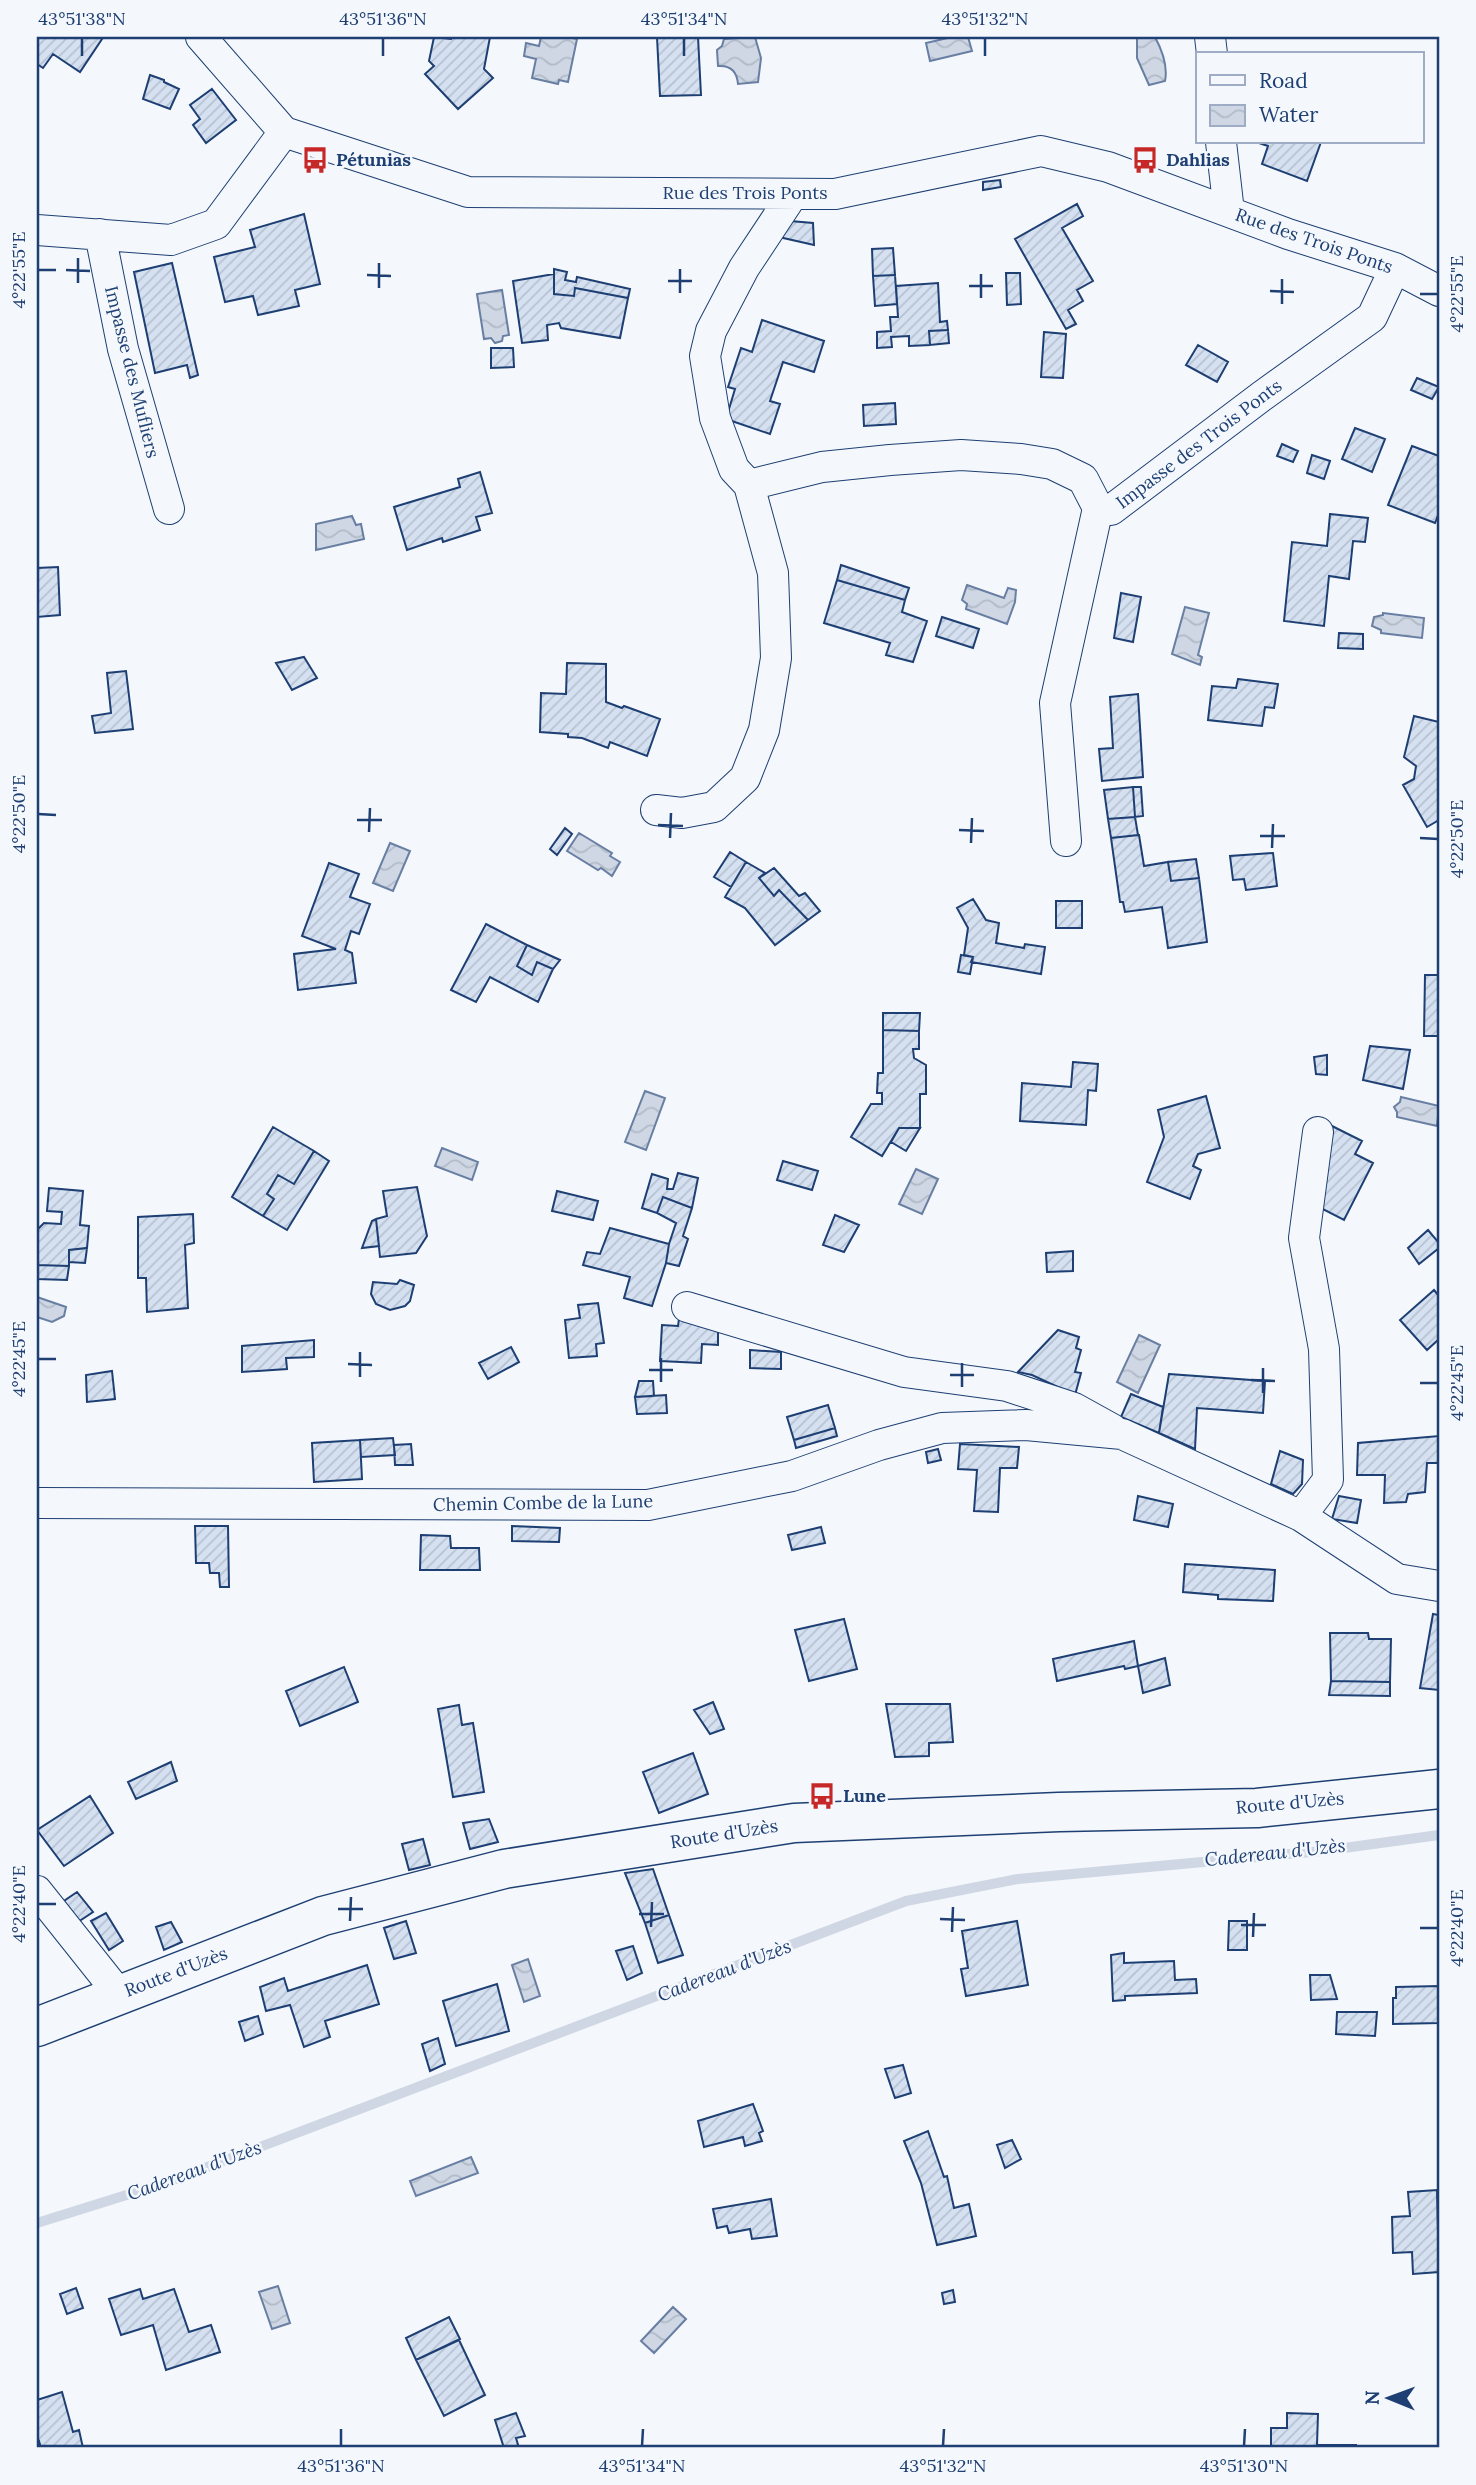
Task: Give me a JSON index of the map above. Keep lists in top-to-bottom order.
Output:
{
  "streets": {
    "main road": ["Route d'Uzès"],
    "street": [
      "Rue des Trois Ponts",
      "Impasse des Mufliers",
      "Impasse des Trois Ponts",
      "Chemin Combe de la Lune"
    ]
  },
  "crossings": [
    ["Rue des Trois Ponts", "Impasse des Trois Ponts"]
  ],
  "water": ["Cadereau d'Uzès"],
  "places": {
    "bus stop": ["Pétunias", "Dahlias", "Lune"]
  },
  "legend": ["Road", "Water"],
  "north": "left",
  "coordinates": [
    "43°51'38\"N",
    "43°51'36\"N",
    "43°51'34\"N",
    "43°51'32\"N",
    "4°22'55\"E",
    "4°22'50\"E",
    "4°22'45\"E",
    "4°22'40\"E",
    "43°51'30\"N"
  ]
}
